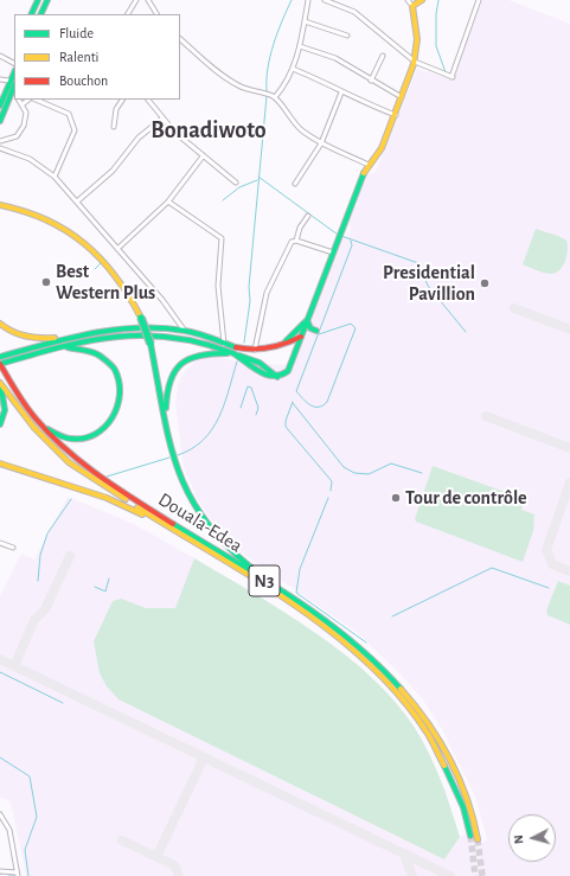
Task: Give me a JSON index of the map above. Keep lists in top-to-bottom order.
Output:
{
  "streets": {
    "main road": ["Douala-Edea", "N3"]
  },
  "districts": ["Bonadiwoto"],
  "places": ["Best Western Plus", "Presidential Pavillion", "Tour de contrôle"],
  "legend": ["Fluide", "Ralenti", "Bouchon"],
  "north": "left"
}
